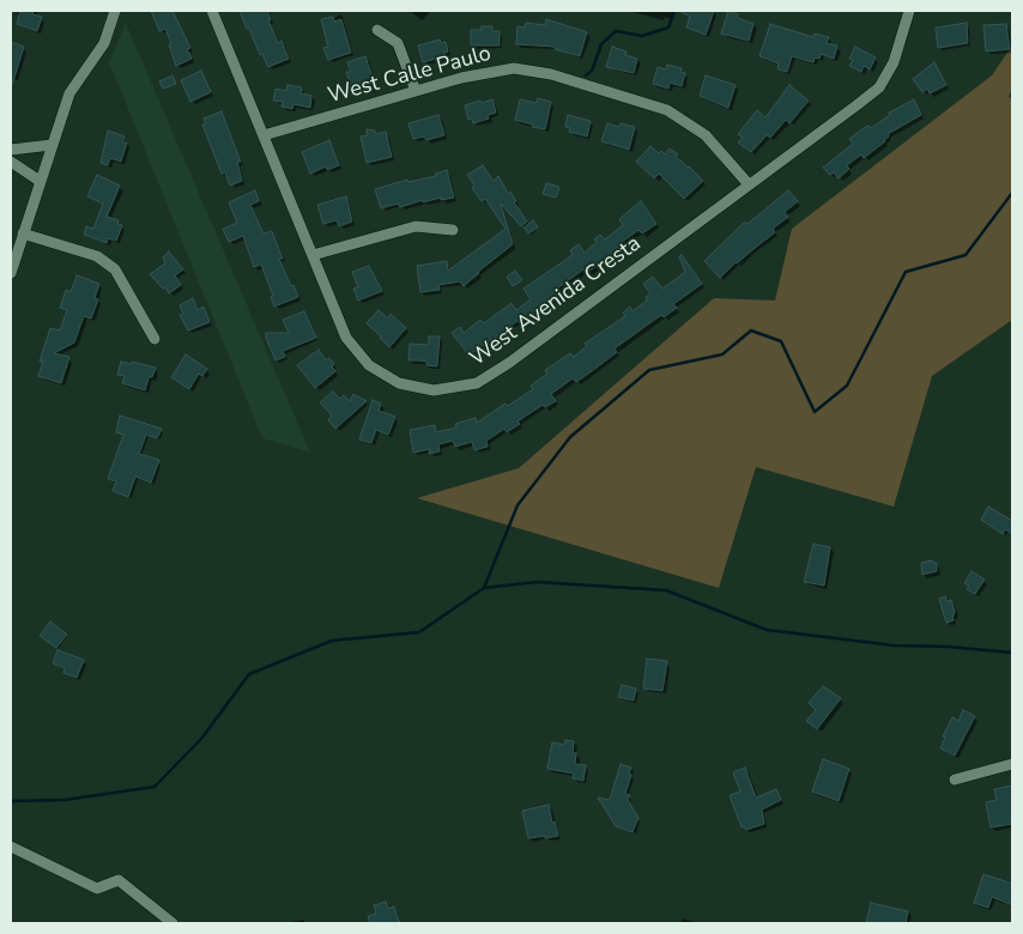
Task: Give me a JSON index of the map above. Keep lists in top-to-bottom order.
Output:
{
  "streets": {
    "street": ["West Calle Paulo", "West Avenida Cresta"]
  },
  "crossings": [
    ["West Calle Paulo", "West Avenida Cresta"]
  ]
}
